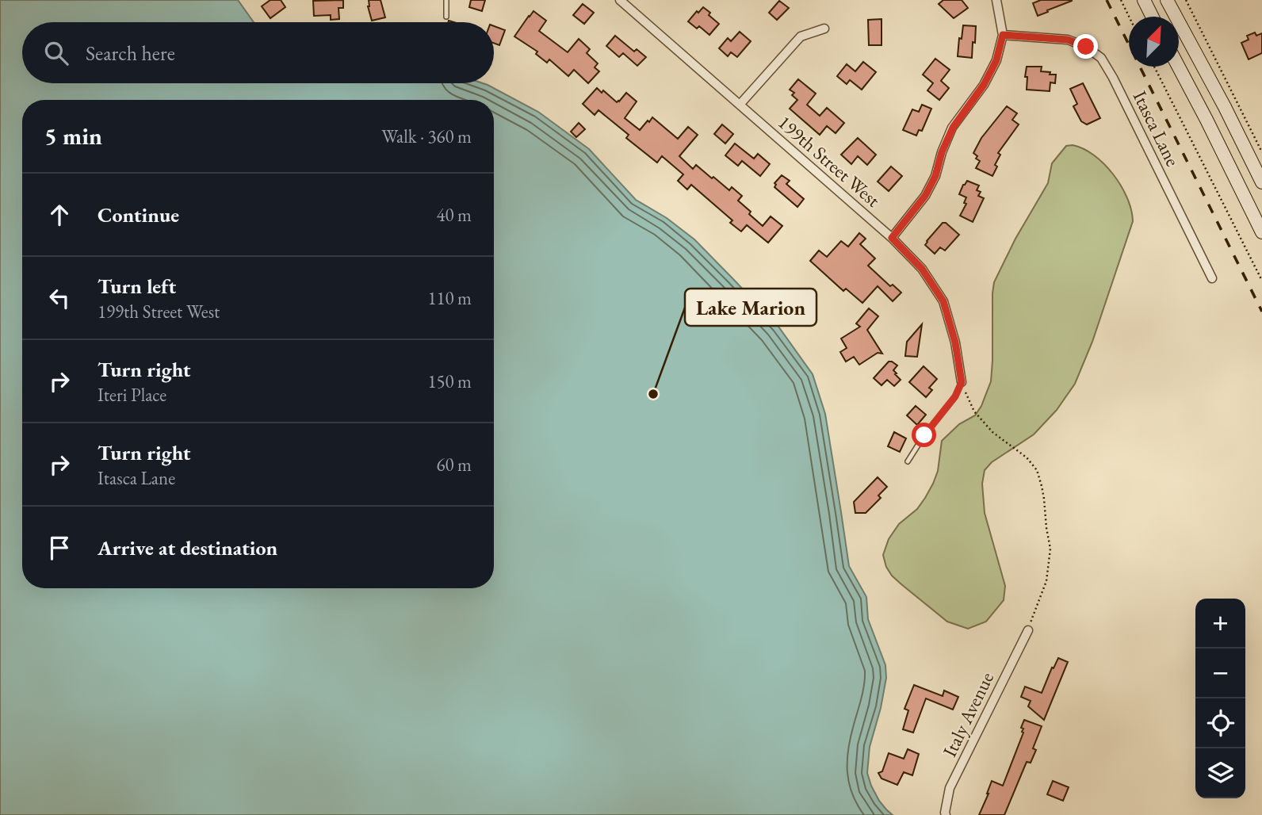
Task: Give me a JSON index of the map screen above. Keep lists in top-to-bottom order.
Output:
{
  "streets": {
    "street": ["Itasca Lane", "199th Street West", "Italy Avenue"]
  },
  "places": ["Lake Marion"],
  "north": "top right",
  "page": {
    "search": "Search here",
    "heading": ["5 min", "Walk · 360 m"],
    "list": [
      ["Continue", "40 m"],
      ["Turn left", "199th Street West", "110 m"],
      ["Turn right", "Iteri Place", "150 m"],
      ["Turn right", "Itasca Lane", "60 m"],
      "Arrive at destination"
    ],
    "map_buttons": ["+", "−"]
  }
}
